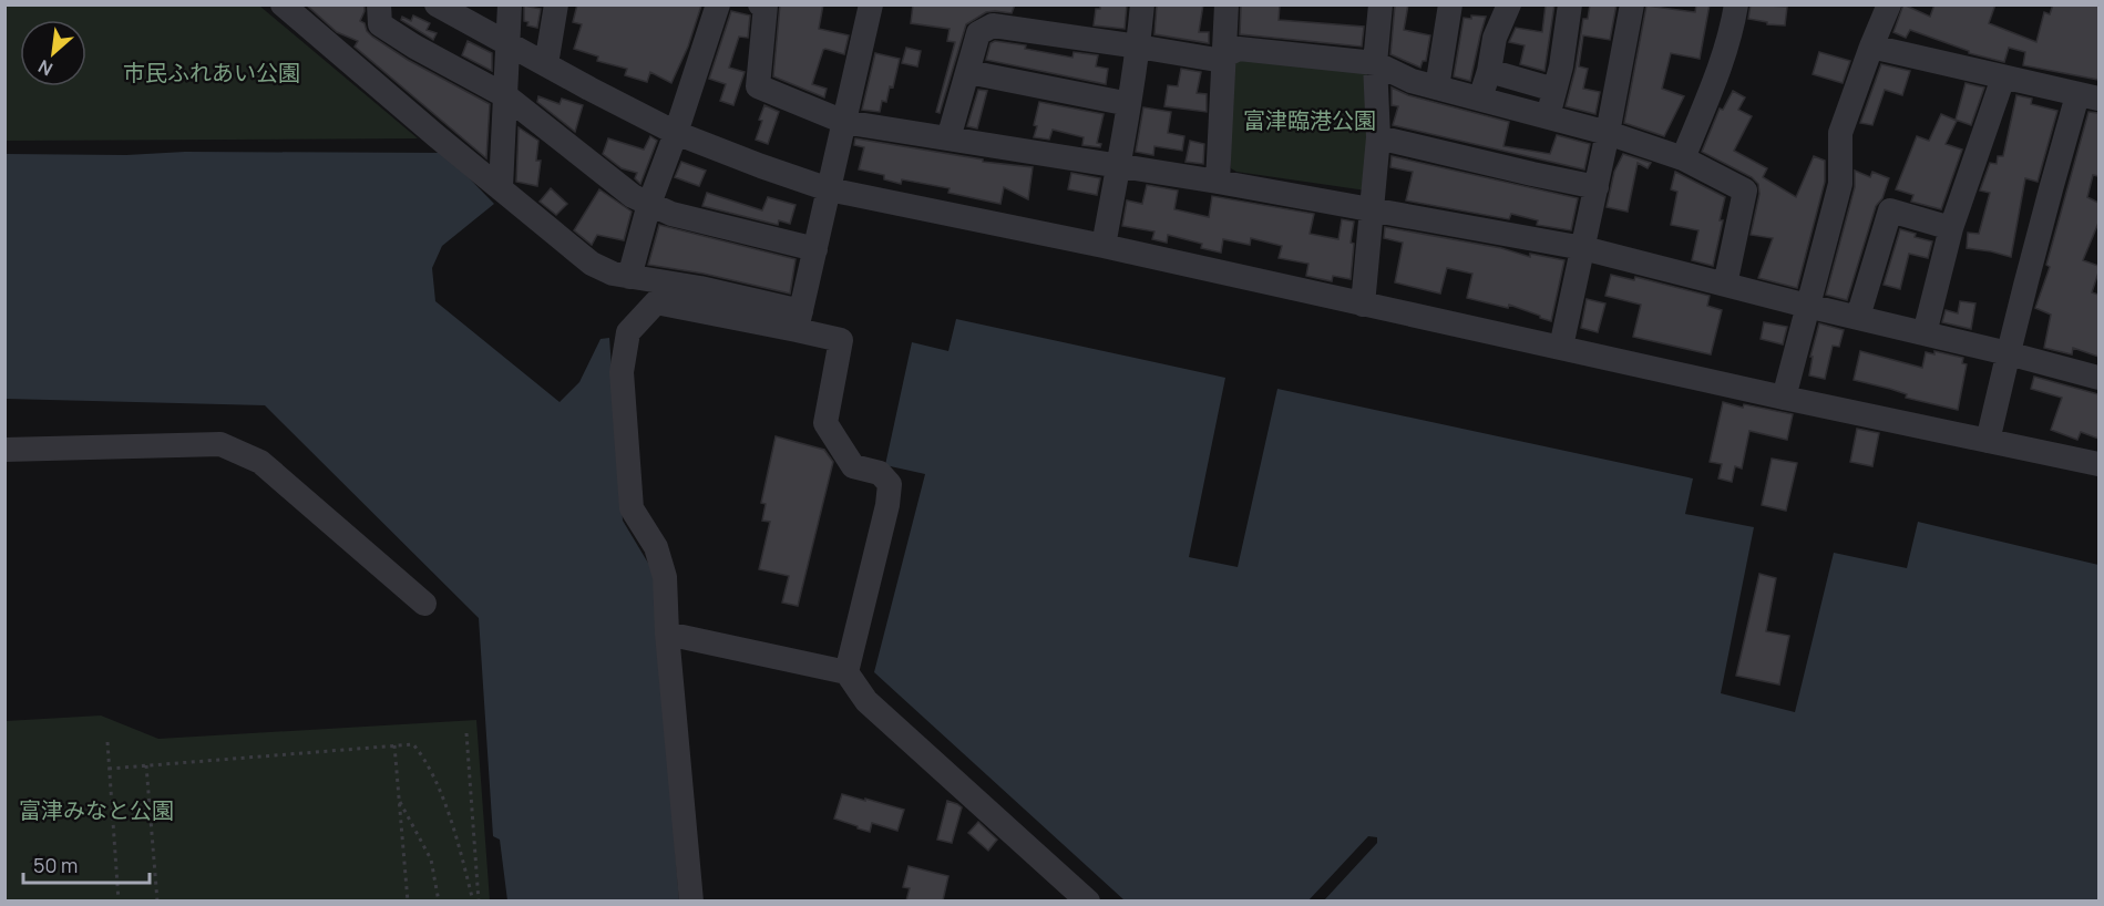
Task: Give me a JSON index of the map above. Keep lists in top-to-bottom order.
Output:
{
  "parks": ["市民ふれあい公園", "富津臨港公園", "富津みなと公園"],
  "scale_bar": "50 m",
  "north": "bottom left"
}
